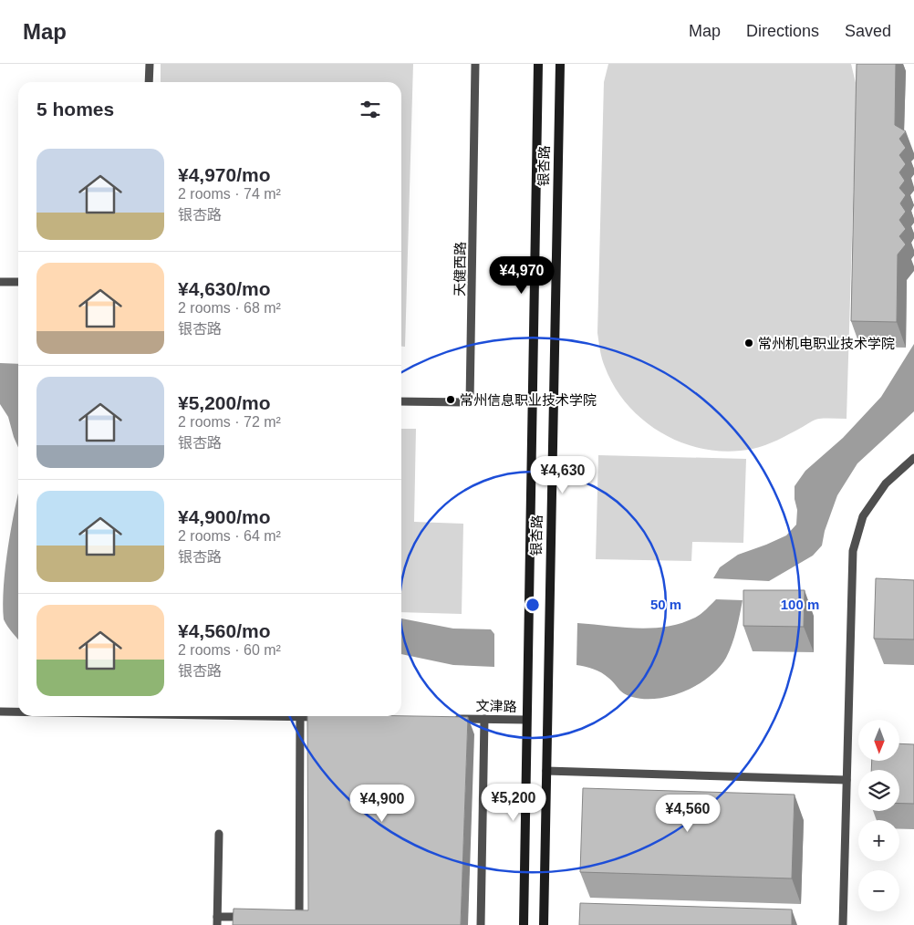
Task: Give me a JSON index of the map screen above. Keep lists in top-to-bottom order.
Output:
{
  "streets": {
    "street": ["银杏路"],
    "lane": ["天健西路", "文津路"]
  },
  "crossings": [
    ["银杏路", "文津路"]
  ],
  "places": ["常州机电职业技术学院", "常州信息职业技术学院"],
  "north": "bottom",
  "page": {
    "header": "Map",
    "nav": ["Map", "Directions", "Saved"],
    "heading": "5 homes",
    "list": [
      {
        "name": "¥4,970/mo",
        "note": "2 rooms · 74 m² · 银杏路"
      },
      {
        "name": "¥4,630/mo",
        "note": "2 rooms · 68 m² · 银杏路"
      },
      {
        "name": "¥5,200/mo",
        "note": "2 rooms · 72 m² · 银杏路"
      },
      {
        "name": "¥4,900/mo",
        "note": "2 rooms · 64 m² · 银杏路"
      },
      {
        "name": "¥4,560/mo",
        "note": "2 rooms · 60 m² · 银杏路"
      }
    ],
    "price": [
      "¥4,970",
      "¥4,630",
      "¥5,200",
      "¥4,900",
      "¥4,560"
    ],
    "map_buttons": ["+", "−"]
  },
  "rings": ["50 m", "100 m"]
}
